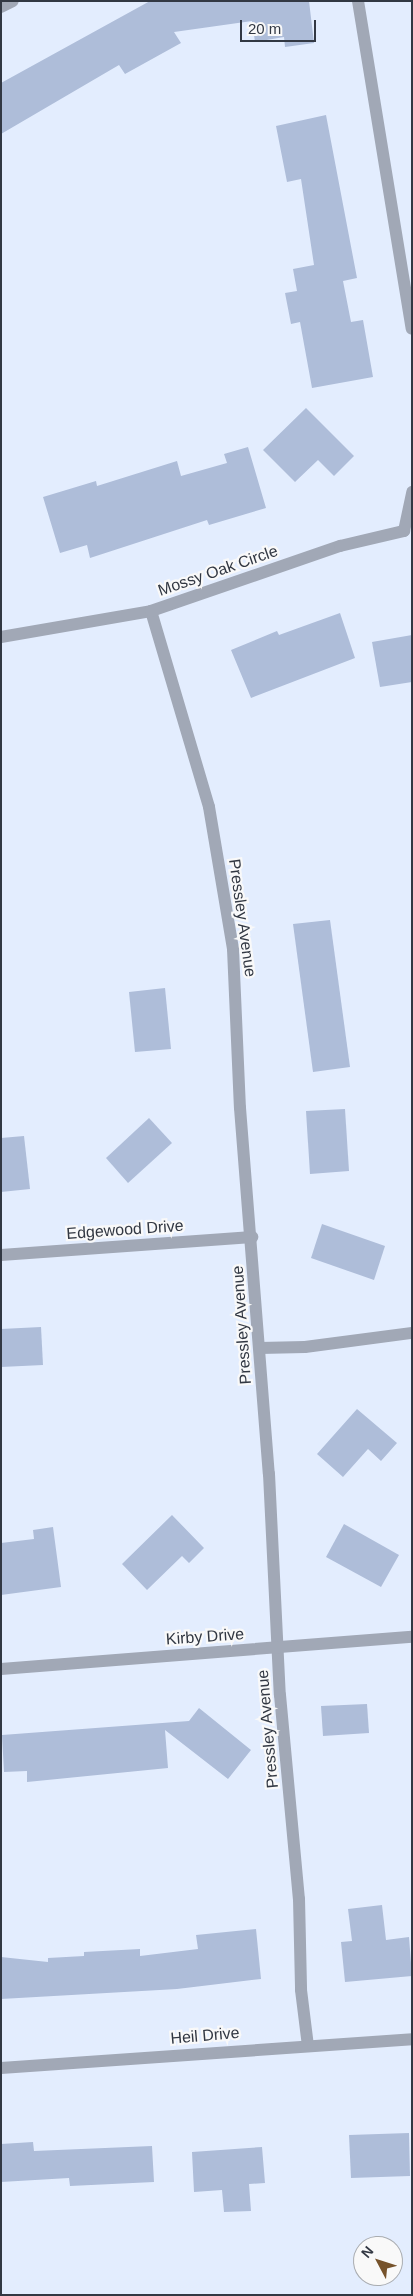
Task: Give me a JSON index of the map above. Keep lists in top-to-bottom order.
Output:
{
  "streets": {
    "street": [
      "Mossy Oak Circle",
      "Pressley Avenue",
      "Edgewood Drive",
      "Kirby Drive",
      "Heil Drive"
    ]
  },
  "crossings": [
    ["Mossy Oak Circle", "Pressley Avenue"],
    ["Pressley Avenue", "Edgewood Drive"],
    ["Pressley Avenue", "Kirby Drive"],
    ["Pressley Avenue", "Heil Drive"]
  ],
  "scale_bar": "20 m",
  "north": "top left"
}
